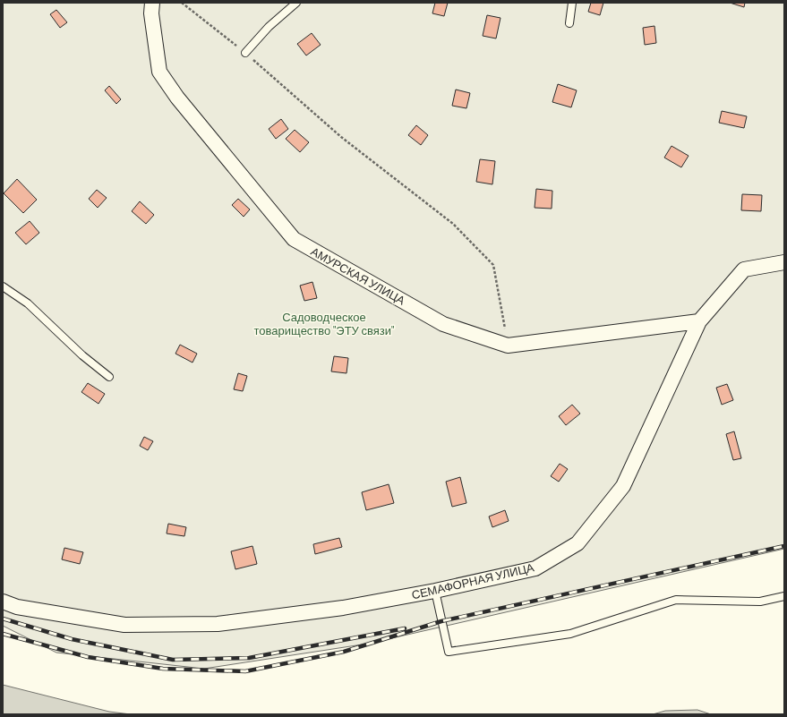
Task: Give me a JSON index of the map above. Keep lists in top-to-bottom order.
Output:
{
  "streets": {
    "street": ["АМУРСКАЯ УЛИЦА", "СЕМАФОРНАЯ УЛИЦА"]
  },
  "crossings": [
    ["АМУРСКАЯ УЛИЦА", "СЕМАФОРНАЯ УЛИЦА"]
  ],
  "parks": ["Садоводческое товарищество \"ЭТУ связи\""]
}
